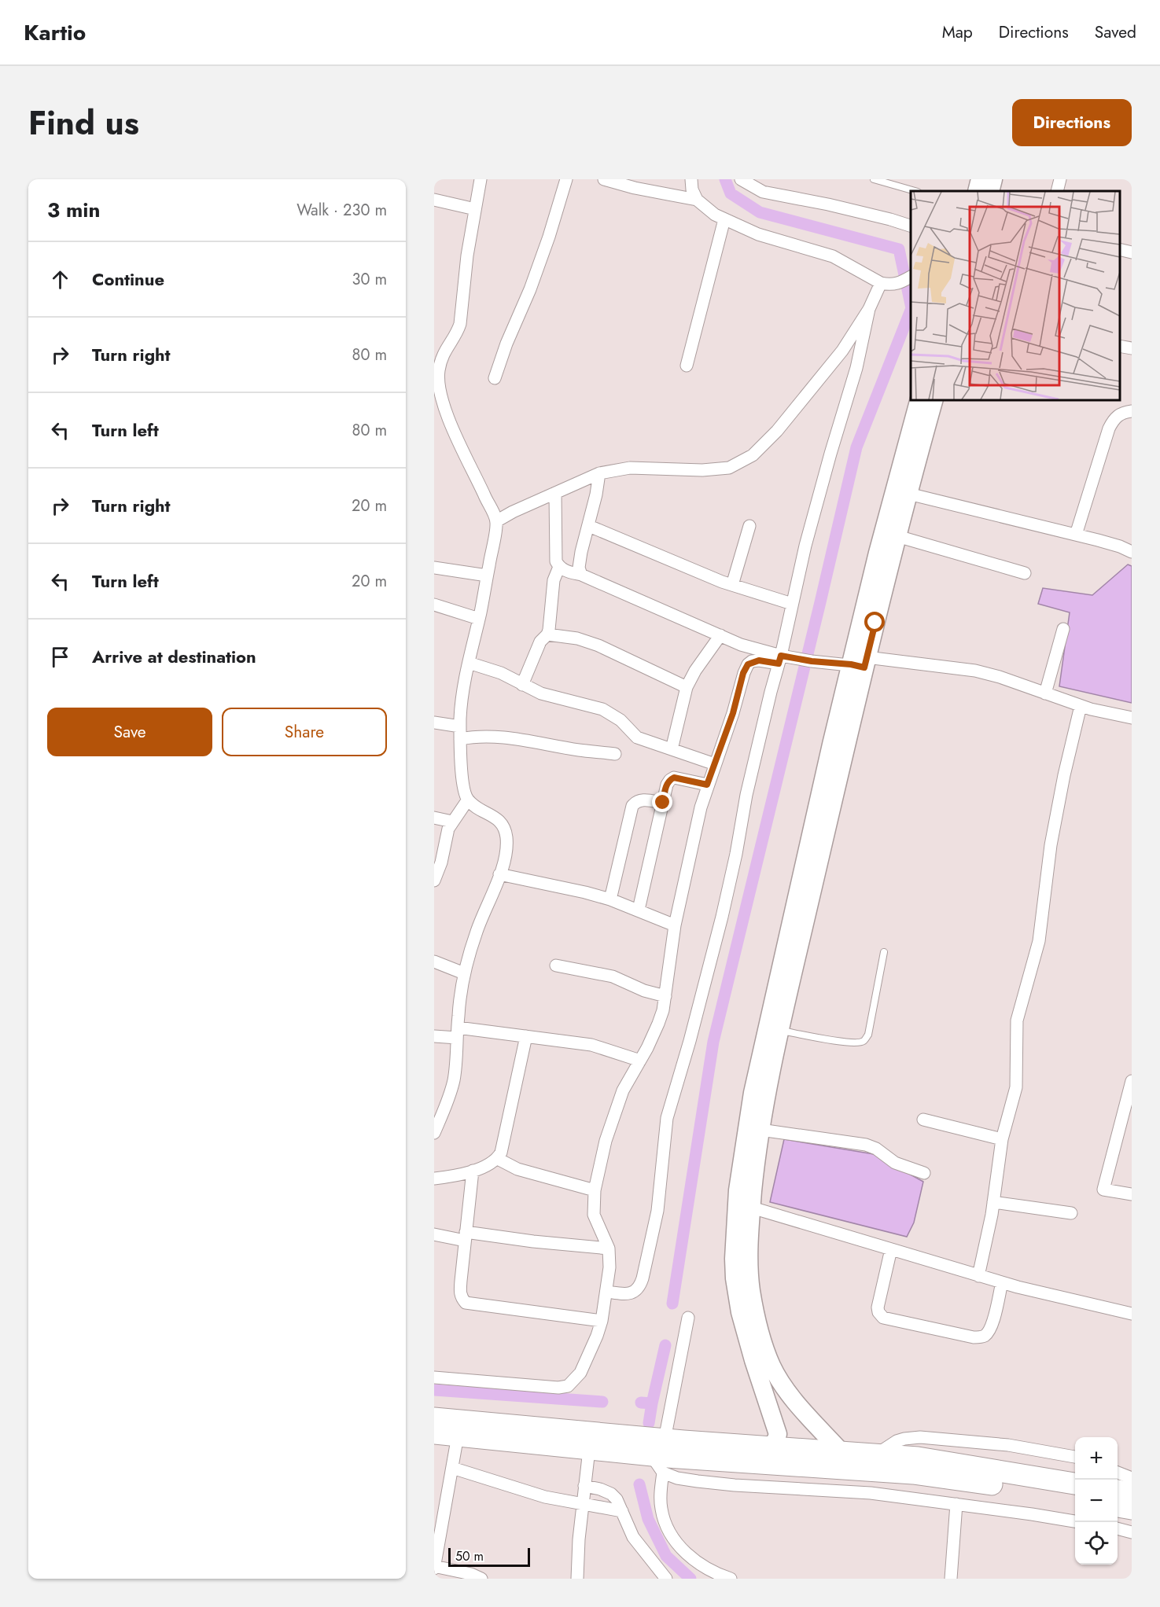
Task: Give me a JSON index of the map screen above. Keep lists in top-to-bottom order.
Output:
{
  "scale_bar": "50 m",
  "page": {
    "header": "Kartio",
    "nav": ["Map", "Directions", "Saved"],
    "title": "Find us",
    "buttons": [
      "Directions",
      ["Save", "Share"]
    ],
    "heading": ["3 min", "Walk · 230 m"],
    "list": [
      ["Continue", "30 m"],
      ["Turn right", "80 m"],
      ["Turn left", "80 m"],
      ["Turn right", "20 m"],
      ["Turn left", "20 m"],
      "Arrive at destination"
    ],
    "map_buttons": ["+", "−"],
    "scale": "50 m"
  }
}
